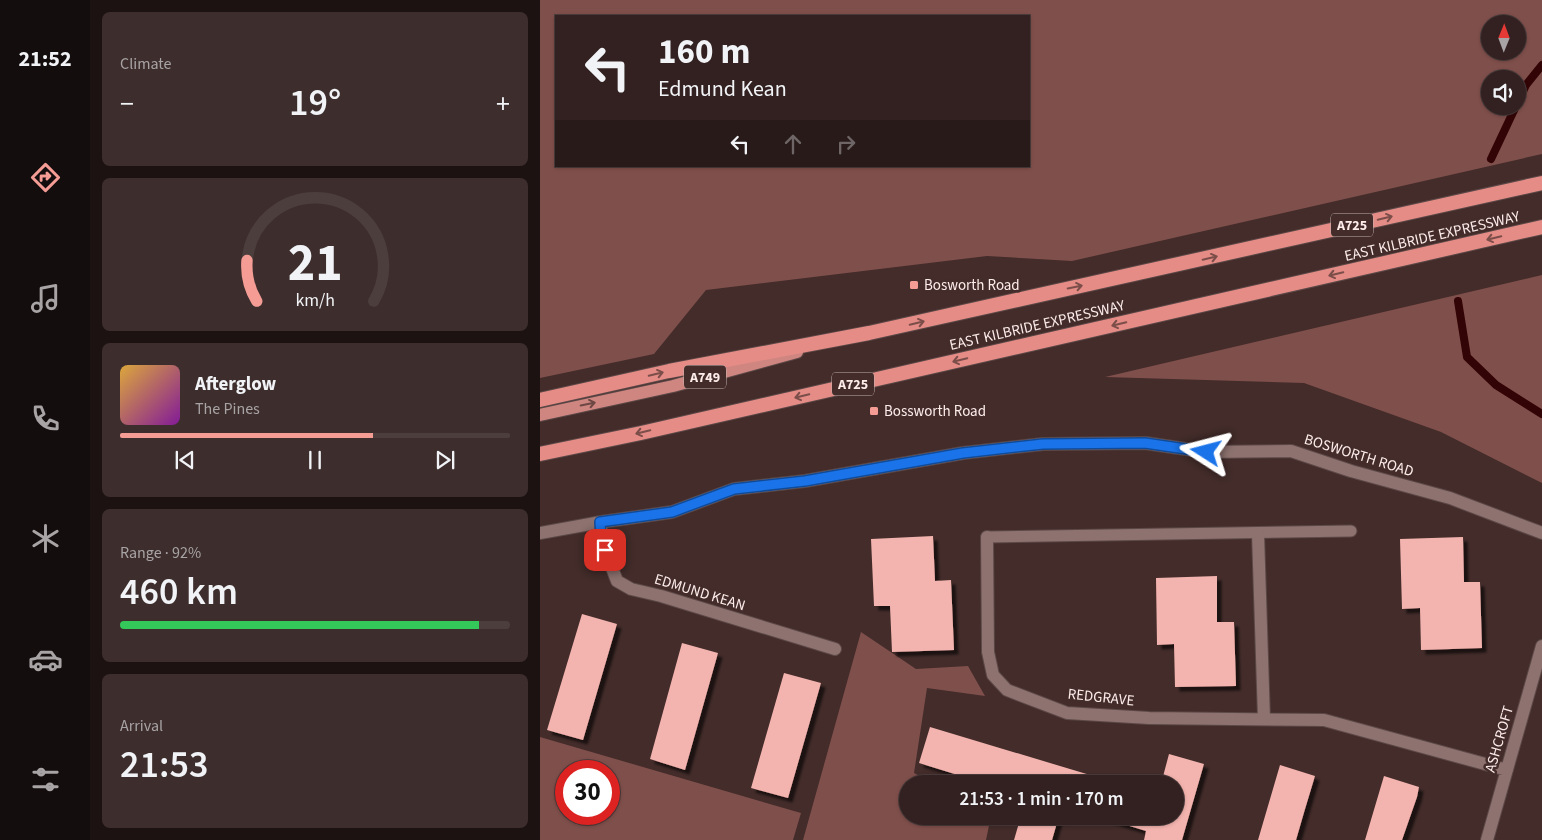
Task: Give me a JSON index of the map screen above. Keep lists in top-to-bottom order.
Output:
{
  "streets": {
    "highway": ["A725", "EAST KILBRIDE EXPRESSWAY"],
    "main road": ["A749"],
    "street": [
      "BOSWORTH ROAD",
      "EDMUND KEAN",
      "REDGRAVE",
      "ASHCROFT"
    ]
  },
  "crossings": [
    ["BOSWORTH ROAD", "EDMUND KEAN"],
    ["REDGRAVE", "ASHCROFT"]
  ],
  "places": {
    "transit": ["Bosworth Road", "Bossworth Road"]
  },
  "north": "top",
  "page": {
    "tabs": "21:52",
    "tile": [
      "Climate",
      ["Range · 92%", "460 km"],
      ["Arrival", "21:53"]
    ],
    "turn": ["160 m", "Edmund Kean"],
    "heat": ["−", "19°", "+"],
    "song": ["Afterglow", "The Pines"],
    "limit": "30",
    "trip": "21:53 · 1 min · 170 m",
    "gauge": ["21", "km/h"]
  }
}
